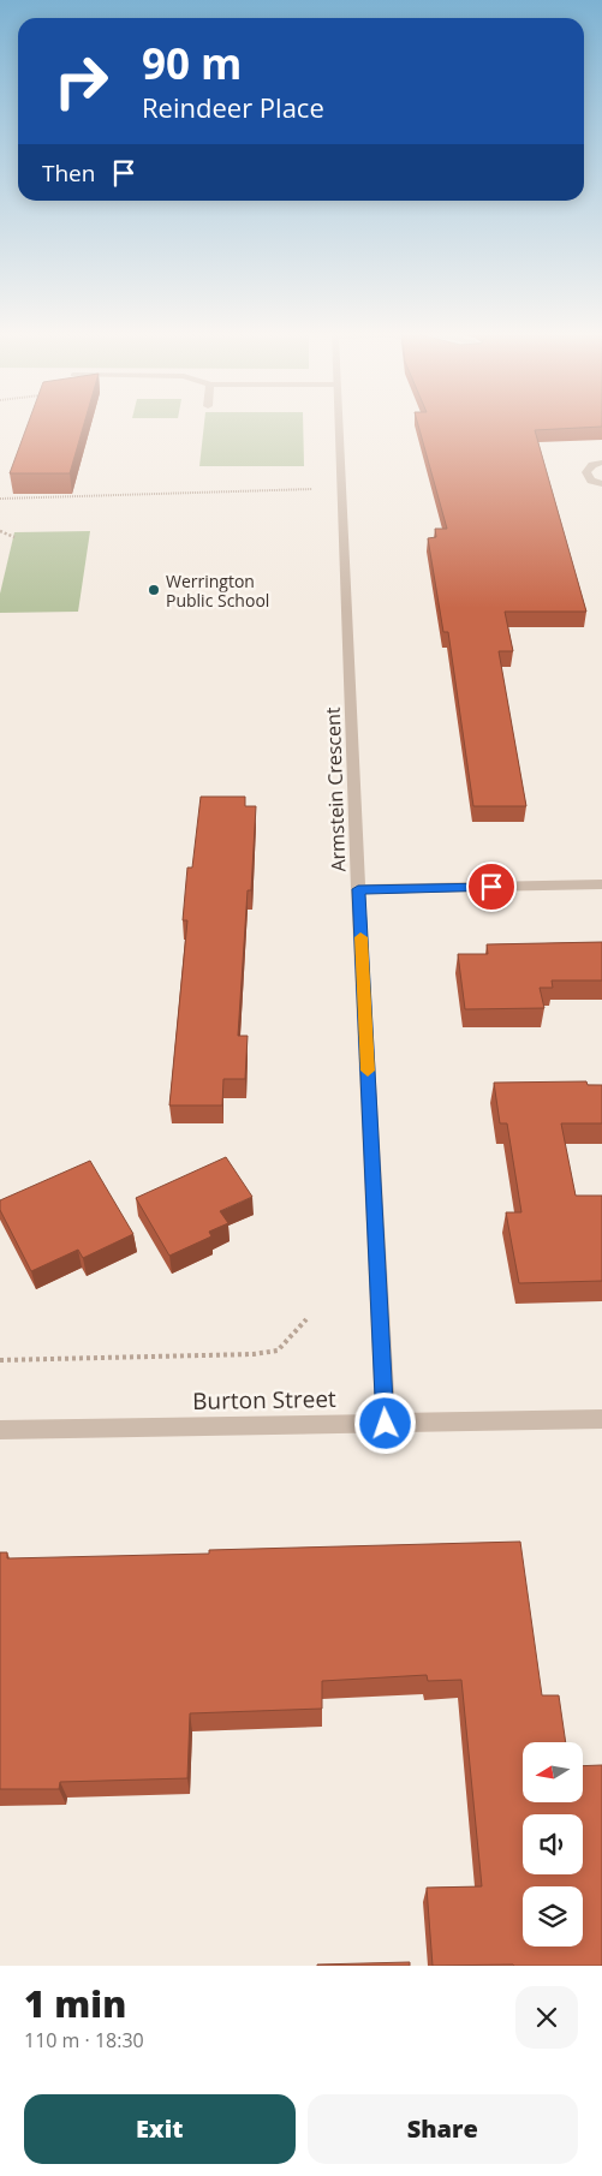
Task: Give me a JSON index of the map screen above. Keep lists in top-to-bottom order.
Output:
{
  "streets": {
    "street": ["Armstein Crescent", "Burton Street"]
  },
  "crossings": [
    ["Armstein Crescent", "Burton Street"]
  ],
  "places": ["Werrington Public School"],
  "north": "left",
  "page": {
    "turn": ["90 m", "Reindeer Place"],
    "then": "Then",
    "heading": ["1 min", "110 m · 18:30"],
    "buttons": ["Exit", "Share"]
  }
}
